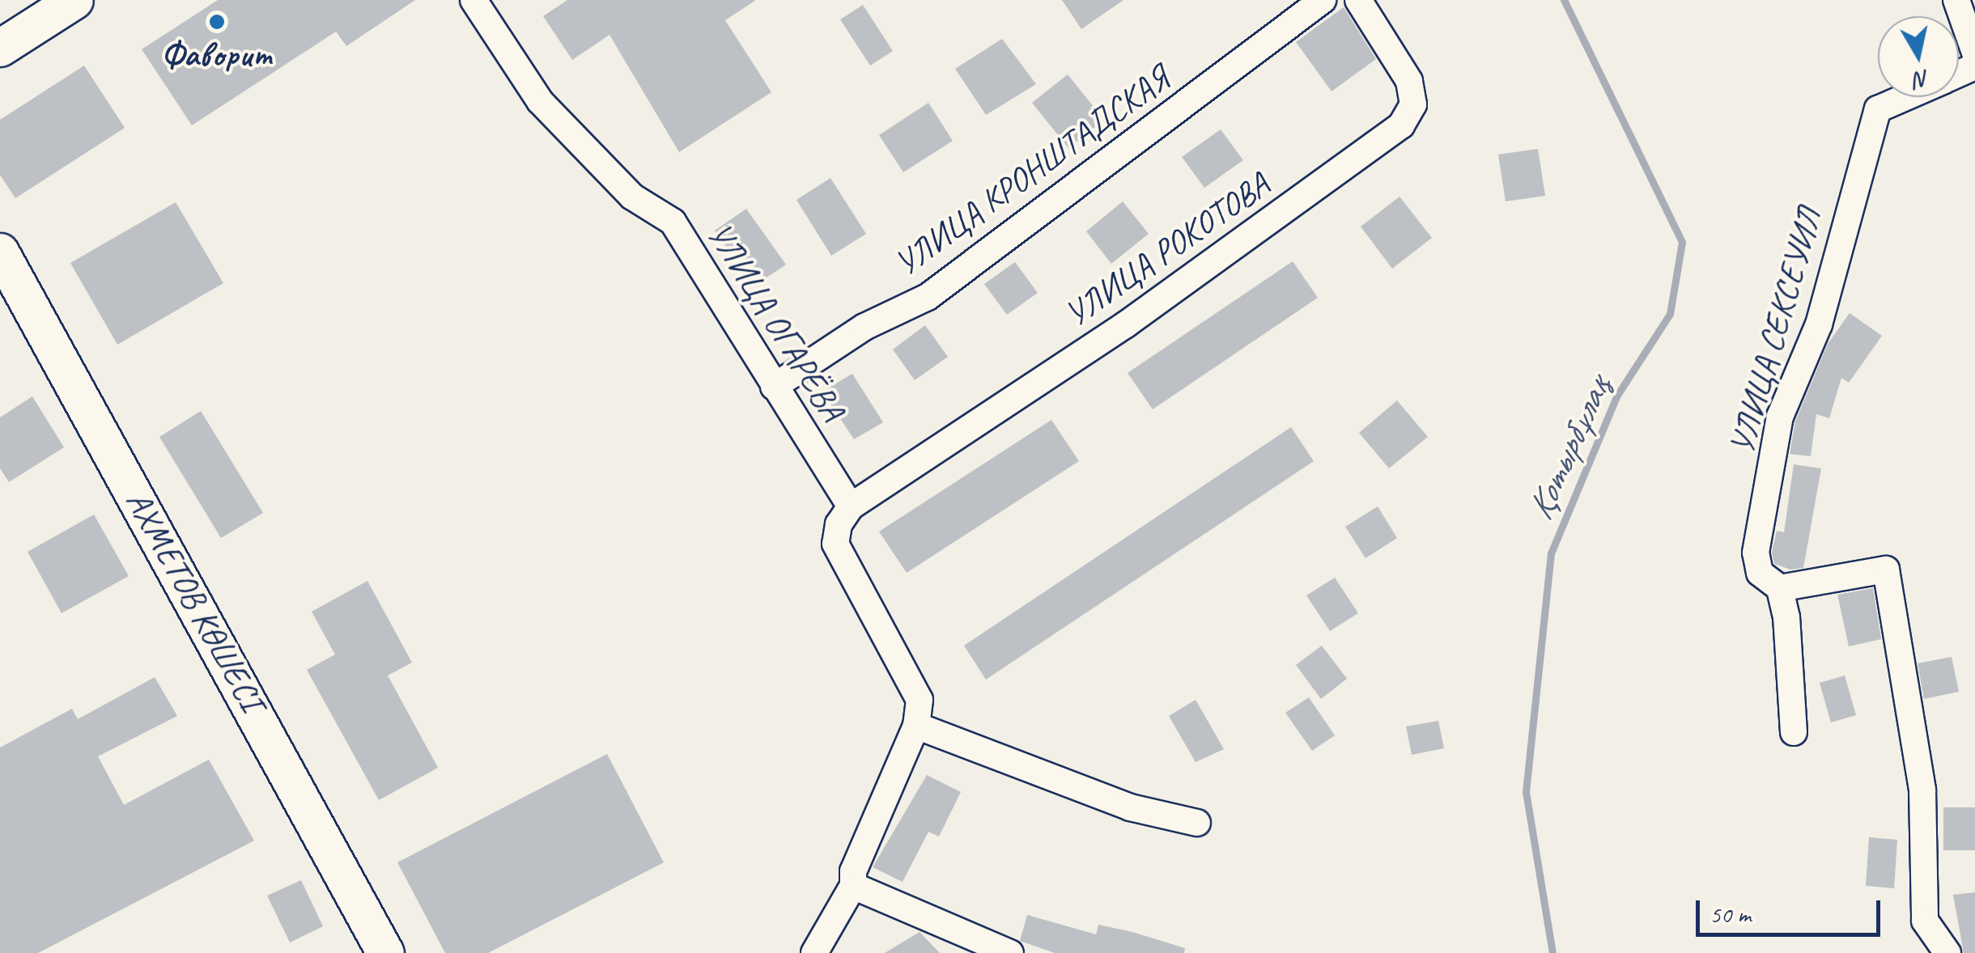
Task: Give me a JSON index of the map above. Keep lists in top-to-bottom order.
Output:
{
  "streets": {
    "street": [
      "УЛИЦА КРОНШТАДСКАЯ",
      "УЛИЦА РОКОТОВА",
      "УЛИЦА ОГАРЁВА",
      "УЛИЦА СЕКСЕУИЛ",
      "АХМЕТОВ КӨШЕСІ"
    ]
  },
  "crossings": [
    ["УЛИЦА КРОНШТАДСКАЯ", "УЛИЦА ОГАРЁВА"],
    ["УЛИЦА РОКОТОВА", "УЛИЦА ОГАРЁВА"]
  ],
  "water": ["Қотырбұлақ"],
  "places": ["Фаворит"],
  "scale_bar": "50 m",
  "north": "bottom"
}
